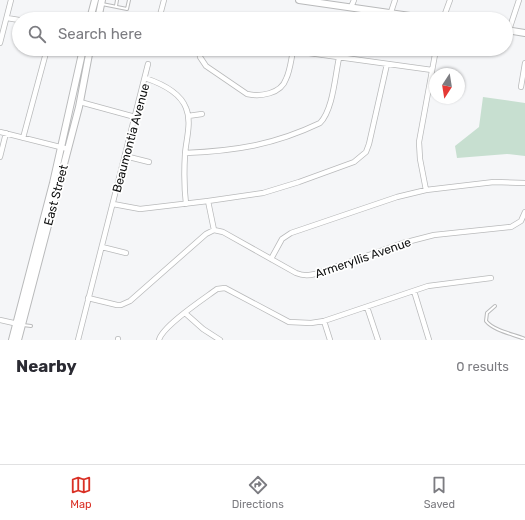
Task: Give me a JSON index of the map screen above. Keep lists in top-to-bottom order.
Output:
{
  "streets": {
    "main road": ["East Street"],
    "street": ["Beaumontia Avenue", "Armeryllis Avenue"]
  },
  "north": "bottom",
  "page": {
    "search": "Search here",
    "heading": ["Nearby", "0 results"],
    "nav": ["Map", "Directions", "Saved"]
  }
}
